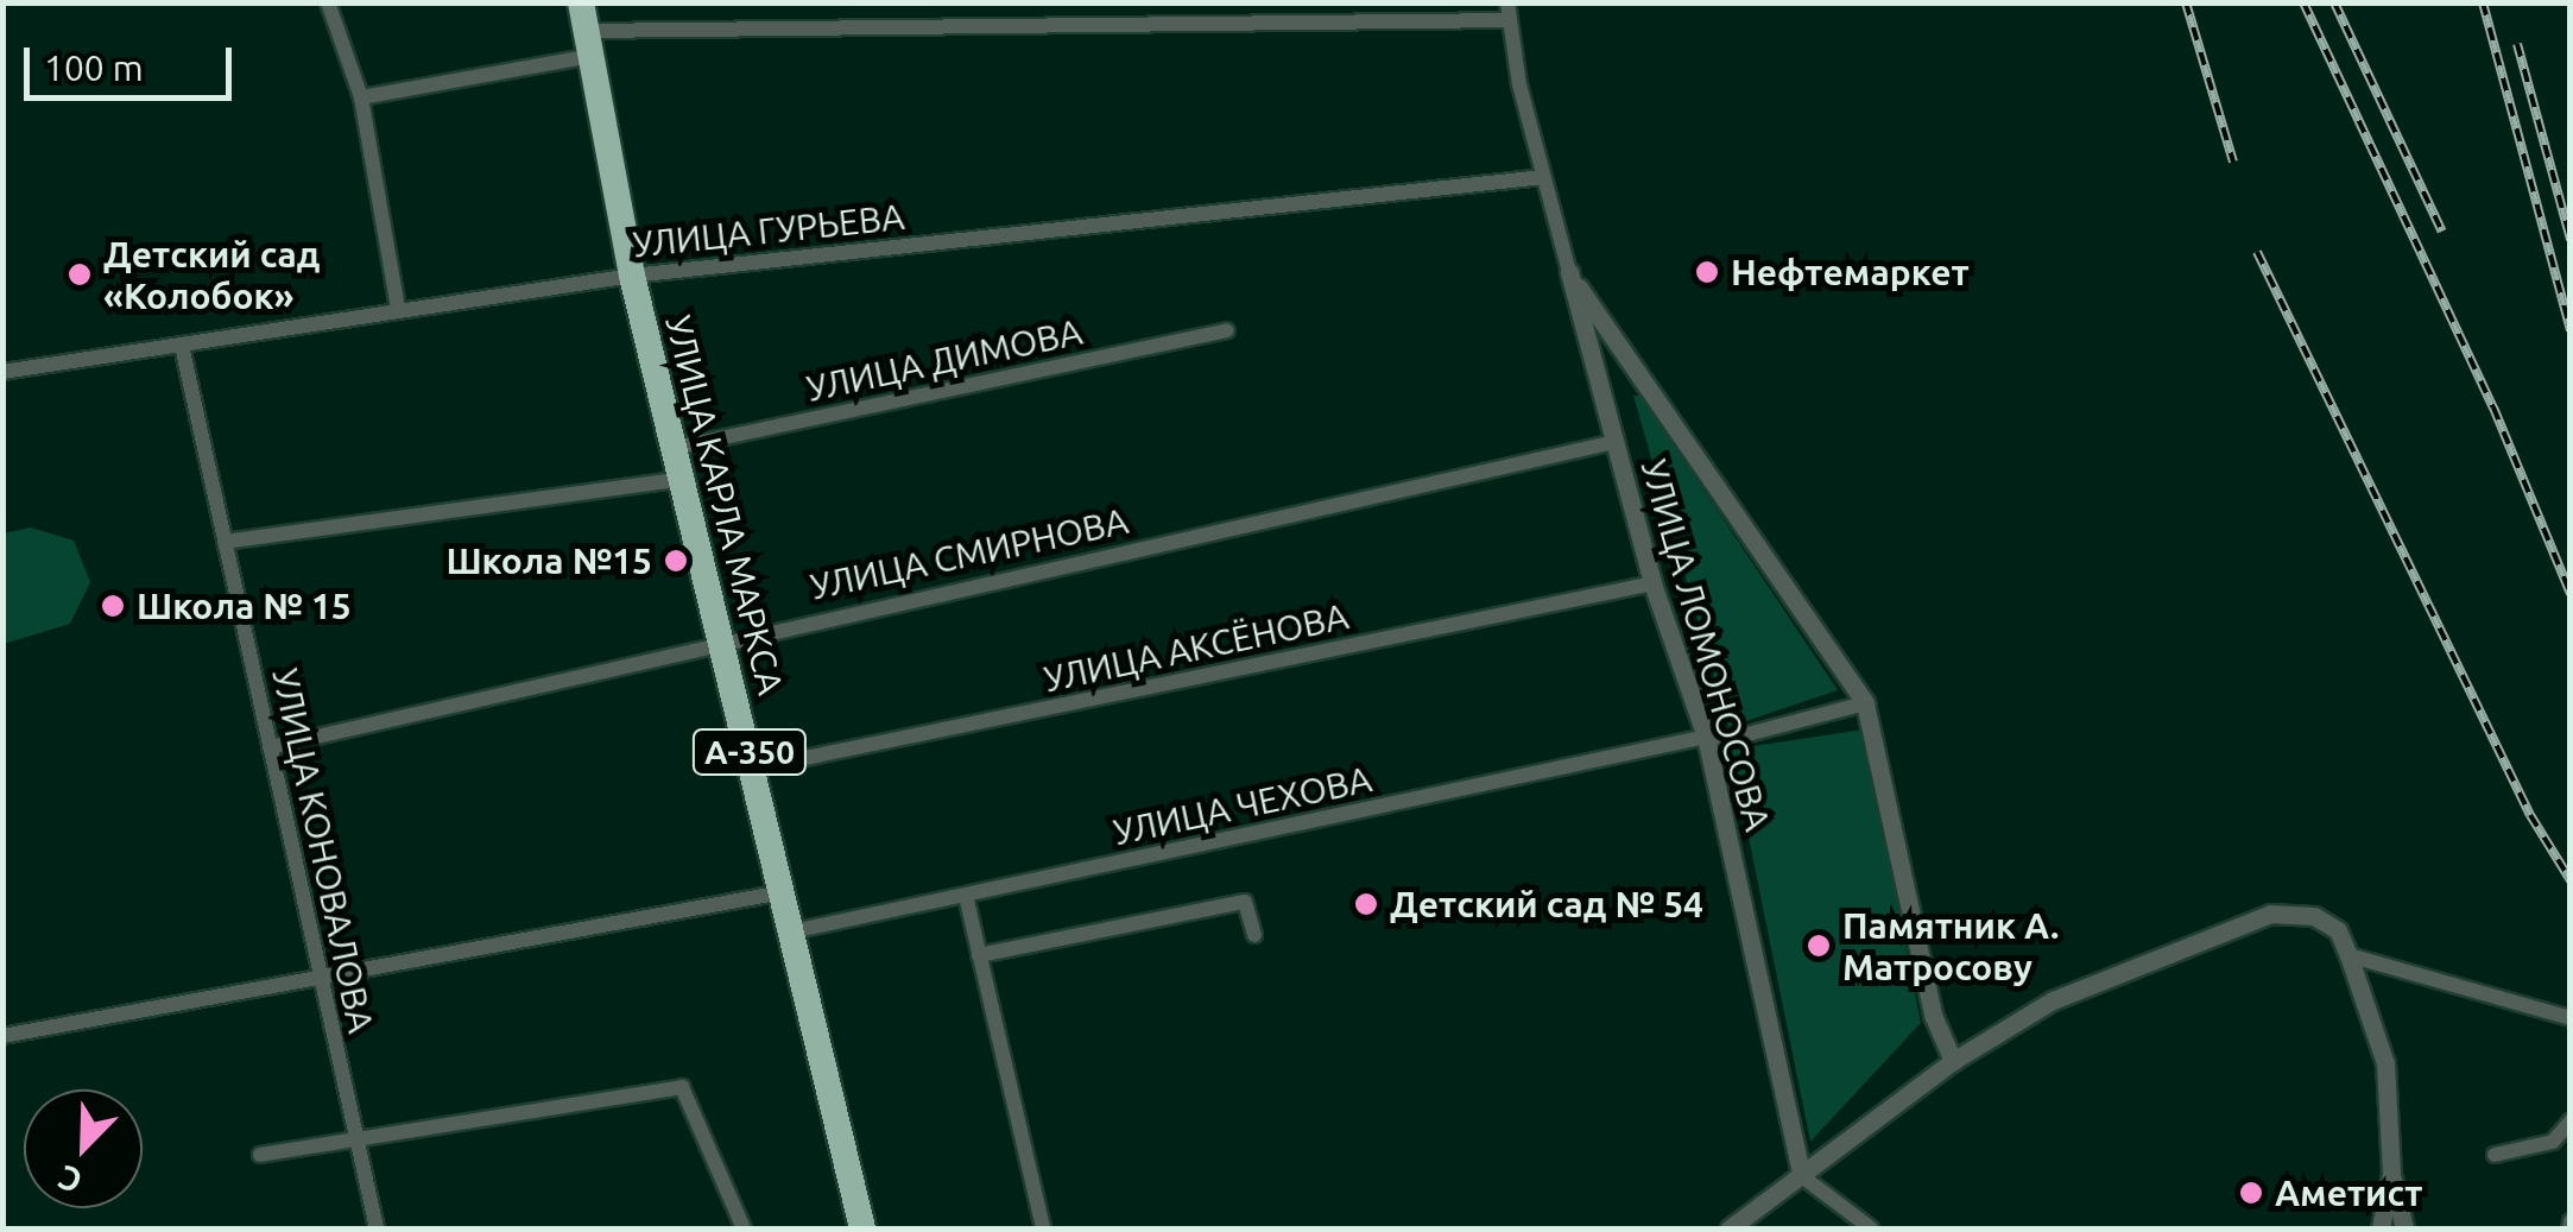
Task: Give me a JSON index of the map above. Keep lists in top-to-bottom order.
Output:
{
  "streets": {
    "highway": ["УЛИЦА КАРЛА МАРКСА", "А-350"],
    "street": [
      "УЛИЦА ГУРЬЕВА",
      "УЛИЦА ДИМОВА",
      "УЛИЦА СМИРНОВА",
      "УЛИЦА ЛОМОНОСОВА",
      "УЛИЦА АКСЁНОВА",
      "УЛИЦА ЧЕХОВА",
      "УЛИЦА КОНОВАЛОВА"
    ]
  },
  "crossings": [
    ["УЛИЦА ГУРЬЕВА", "УЛИЦА КАРЛА МАРКСА"],
    ["УЛИЦА ГУРЬЕВА", "УЛИЦА ЛОМОНОСОВА"],
    ["УЛИЦА ГУРЬЕВА", "УЛИЦА КОНОВАЛОВА"],
    ["УЛИЦА ДИМОВА", "УЛИЦА КАРЛА МАРКСА"],
    ["УЛИЦА КАРЛА МАРКСА", "УЛИЦА СМИРНОВА"],
    ["УЛИЦА КАРЛА МАРКСА", "УЛИЦА АКСЁНОВА"],
    ["УЛИЦА КАРЛА МАРКСА", "УЛИЦА ЧЕХОВА"],
    ["УЛИЦА СМИРНОВА", "УЛИЦА ЛОМОНОСОВА"],
    ["УЛИЦА СМИРНОВА", "УЛИЦА КОНОВАЛОВА"],
    ["УЛИЦА ЛОМОНОСОВА", "УЛИЦА АКСЁНОВА"],
    ["УЛИЦА ЛОМОНОСОВА", "УЛИЦА ЧЕХОВА"]
  ],
  "places": [
    "Нефтемаркет",
    "Детский сад «Колобок»",
    "Школа №15",
    "Школа № 15",
    "Детский сад № 54",
    "Памятник А. Матросову",
    "Аметист"
  ],
  "scale_bar": "100 m",
  "north": "bottom left"
}
